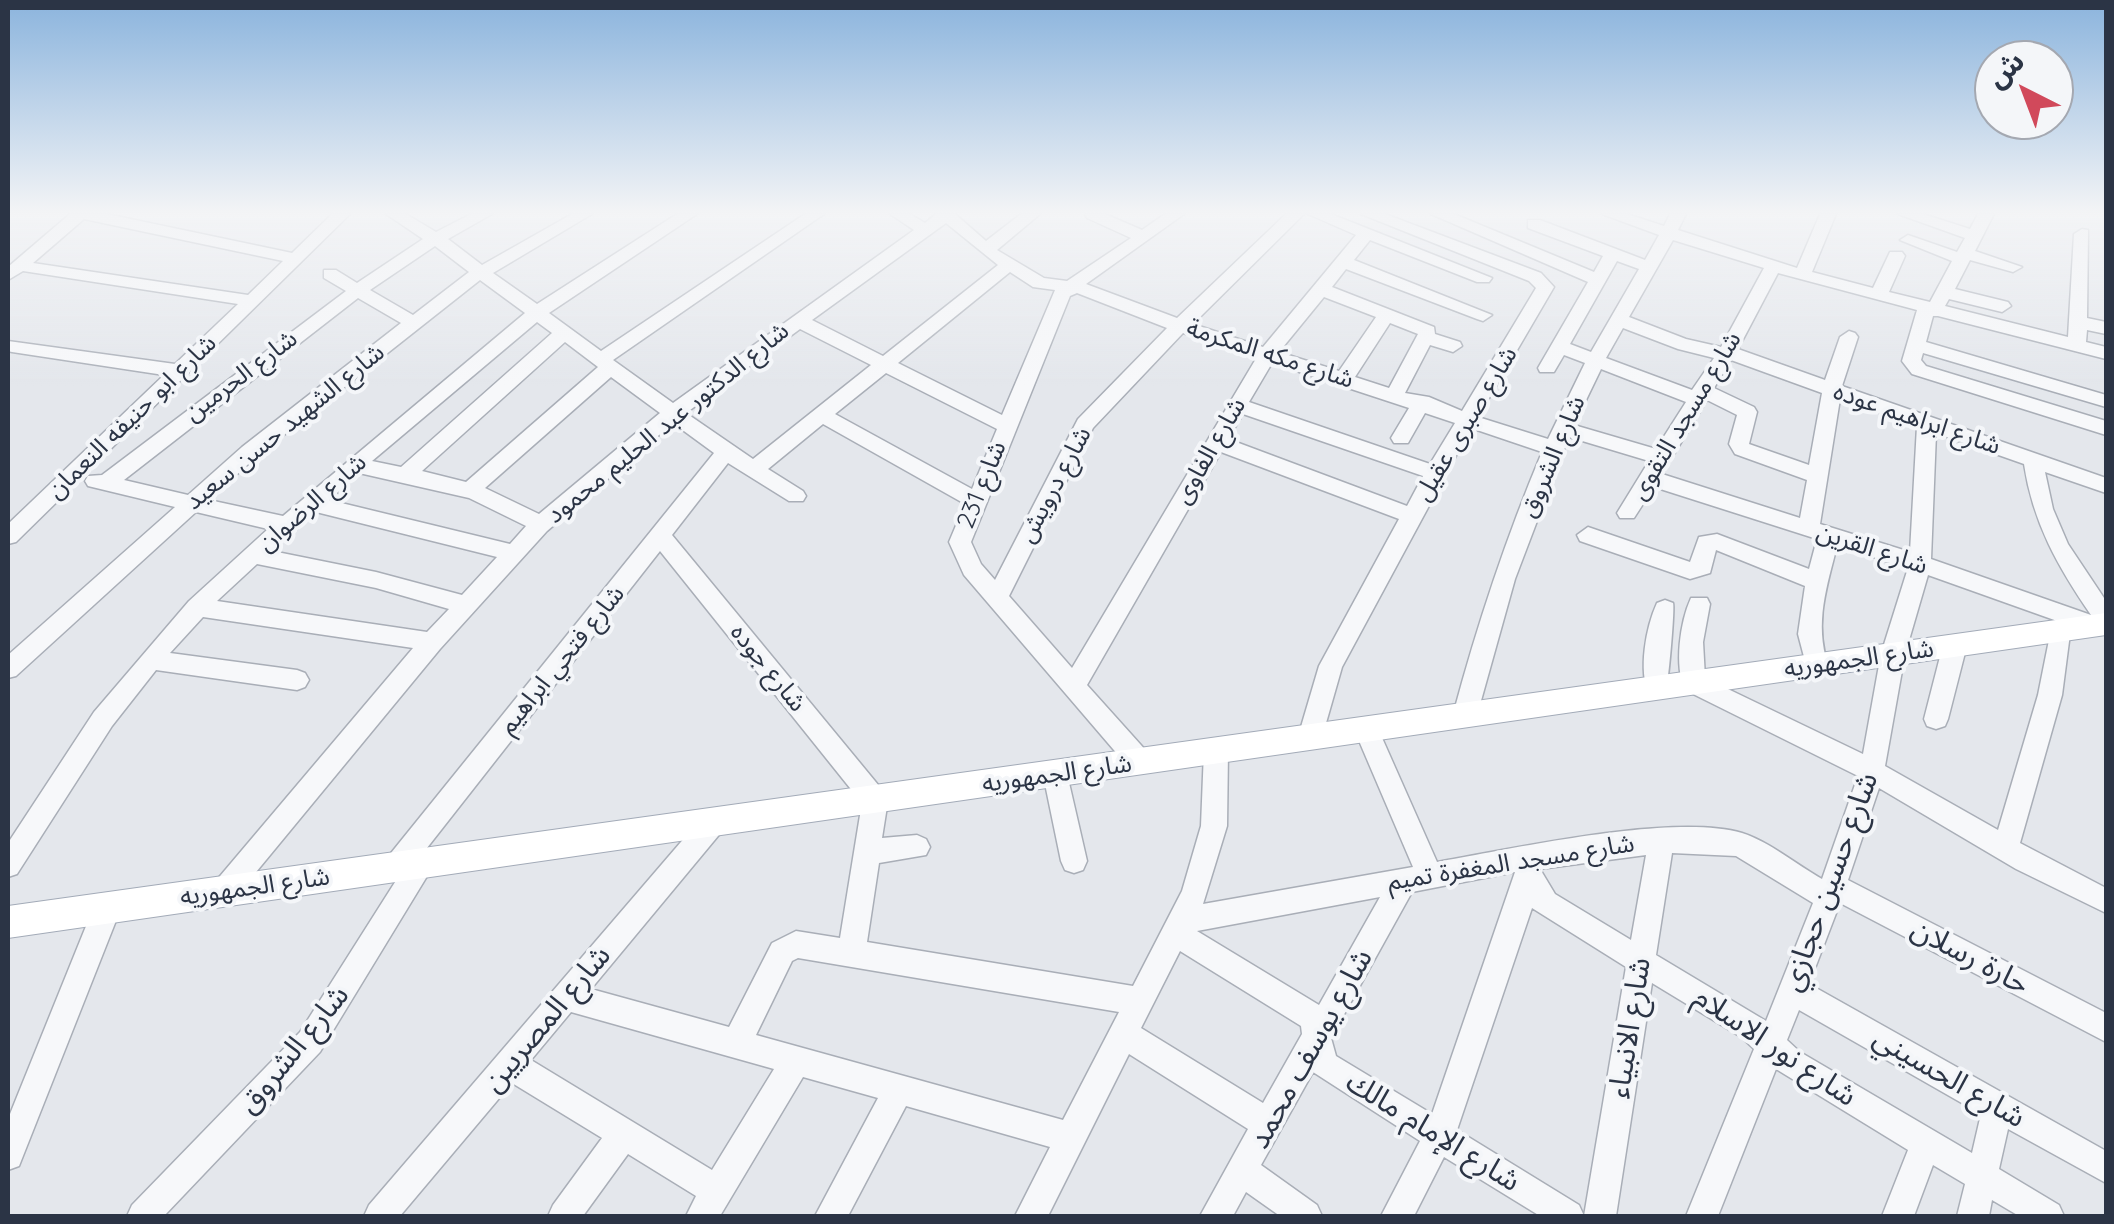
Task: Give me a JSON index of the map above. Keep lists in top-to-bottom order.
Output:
{
  "streets": {
    "main road": ["شارع الجمهوريه"],
    "street": [
      "شارع مكه المكرمة",
      "شارع الحرمين",
      "شارع مسجد التقوى",
      "شارع ابو حنيفه النعمان",
      "شارع ابراهيم عوده",
      "شارع الدكتور عبد الحليم محمود",
      "شارع صبرى عقيل",
      "شارع الشهيد حسن سعيد",
      "شارع الفاوى",
      "شارع الشروق",
      "شارع 231",
      "شارع درويش",
      "شارع الرضوان",
      "شارع القرين",
      "شارع فتحي ابراهيم",
      "شارع جوده",
      "شارع مسجد المغفرة تميم",
      "شارع حسين حجازي",
      "حارة رسلان",
      "شارع المصريين",
      "شارع الانبياء",
      "شارع نور الاسلام",
      "شارع يوسف محمد",
      "شارع الحسيني",
      "شارع الإمام مالك"
    ]
  },
  "crossings": [
    ["شارع مكه المكرمة", "شارع صبرى عقيل"],
    ["شارع مكه المكرمة", "شارع الفاوى"],
    ["شارع مكه المكرمة", "شارع الشروق"],
    ["شارع مكه المكرمة", "شارع 231"],
    ["شارع مكه المكرمة", "شارع درويش"],
    ["شارع مسجد التقوى", "شارع ابراهيم عوده"],
    ["شارع مسجد التقوى", "شارع القرين"],
    ["شارع ابراهيم عوده", "شارع الشروق"],
    ["شارع ابراهيم عوده", "شارع حسين حجازي"],
    ["شارع الدكتور عبد الحليم محمود", "شارع الجمهوريه"],
    ["شارع صبرى عقيل", "شارع الجمهوريه"],
    ["شارع الفاوى", "شارع 231"],
    ["شارع الشروق", "شارع الجمهوريه"],
    ["شارع الشروق", "شارع فتحي ابراهيم"],
    ["شارع 231", "شارع درويش"],
    ["شارع 231", "شارع الجمهوريه"],
    ["شارع القرين", "شارع الجمهوريه"],
    ["شارع القرين", "شارع حسين حجازي"],
    ["شارع الجمهوريه", "شارع فتحي ابراهيم"],
    ["شارع الجمهوريه", "شارع جوده"],
    ["شارع الجمهوريه", "شارع حسين حجازي"],
    ["شارع الجمهوريه", "شارع المصريين"],
    ["شارع فتحي ابراهيم", "شارع جوده"],
    ["شارع مسجد المغفرة تميم", "شارع حسين حجازي"],
    ["شارع مسجد المغفرة تميم", "حارة رسلان"],
    ["شارع مسجد المغفرة تميم", "شارع الانبياء"],
    ["شارع مسجد المغفرة تميم", "شارع نور الاسلام"],
    ["شارع مسجد المغفرة تميم", "شارع يوسف محمد"],
    ["شارع مسجد المغفرة تميم", "شارع الإمام مالك"],
    ["شارع حسين حجازي", "حارة رسلان"],
    ["شارع حسين حجازي", "شارع نور الاسلام"],
    ["شارع حسين حجازي", "شارع الحسيني"],
    ["شارع الانبياء", "شارع نور الاسلام"],
    ["شارع يوسف محمد", "شارع الإمام مالك"]
  ],
  "north": "top left"
}
